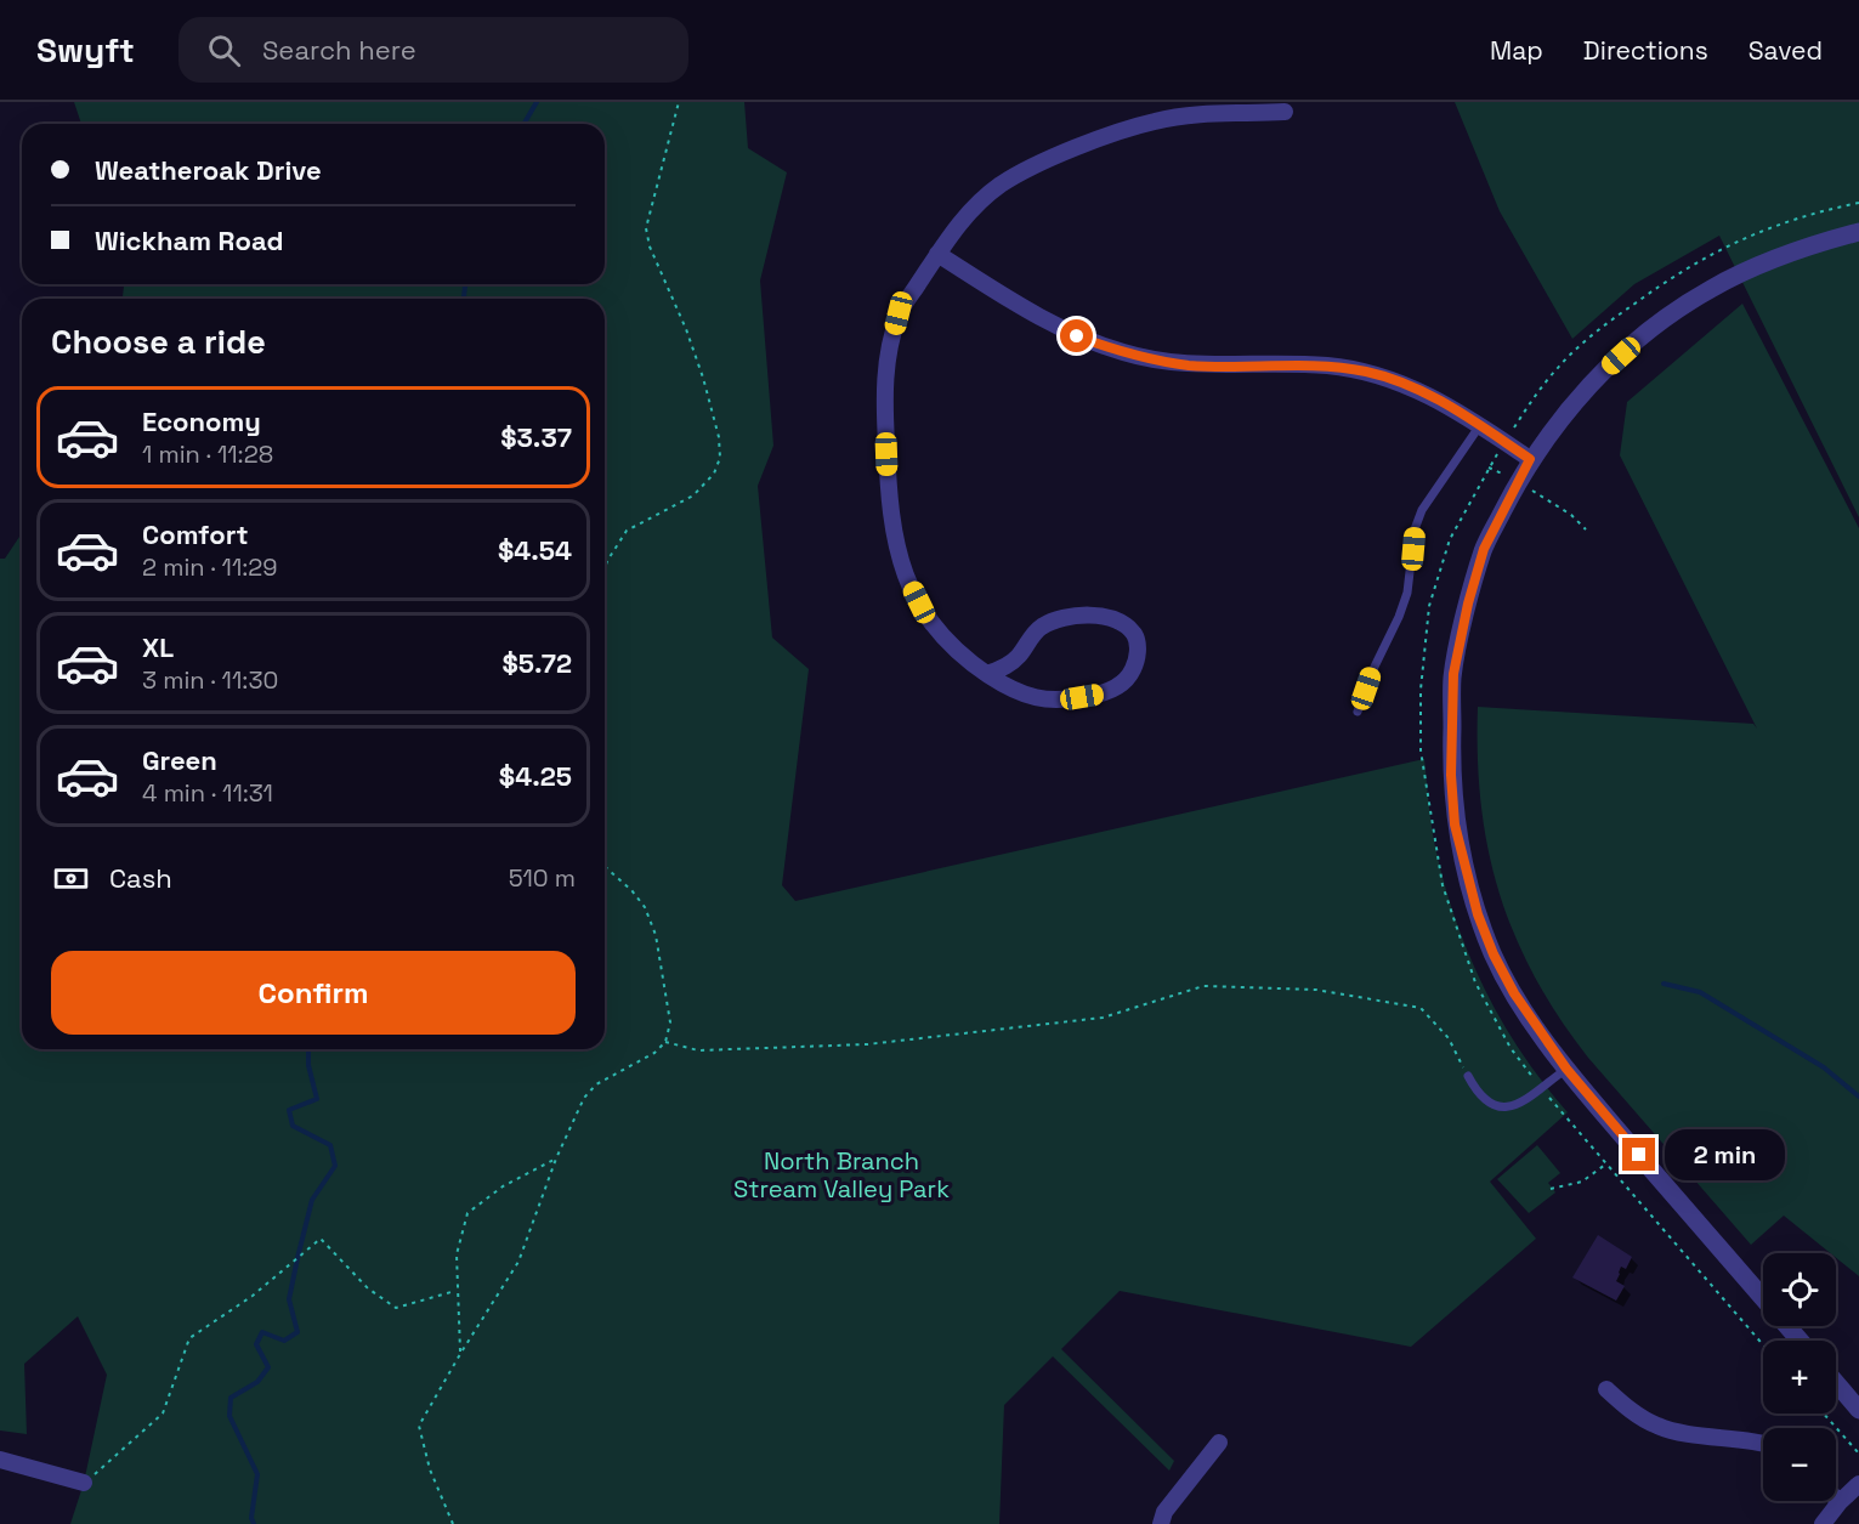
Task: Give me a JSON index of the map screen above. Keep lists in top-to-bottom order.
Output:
{
  "parks": ["North Branch Stream Valley Park"],
  "page": {
    "header": "Swyft",
    "search": "Search here",
    "nav": ["Map", "Directions", "Saved"],
    "banner": ["Weatheroak Drive", "Wickham Road"],
    "heading": "Choose a ride",
    "list": [
      {
        "name": "Economy",
        "note": "1 min · 11:28",
        "value": "$3.37"
      },
      {
        "name": "Comfort",
        "note": "2 min · 11:29",
        "value": "$4.54"
      },
      {
        "name": "XL",
        "note": "3 min · 11:30",
        "value": "$5.72"
      },
      {
        "name": "Green",
        "note": "4 min · 11:31",
        "value": "$4.25"
      }
    ],
    "pay": ["Cash", "510 m"],
    "buttons": "Confirm",
    "bubble": "2 min",
    "map_buttons": ["+", "−"]
  }
}
